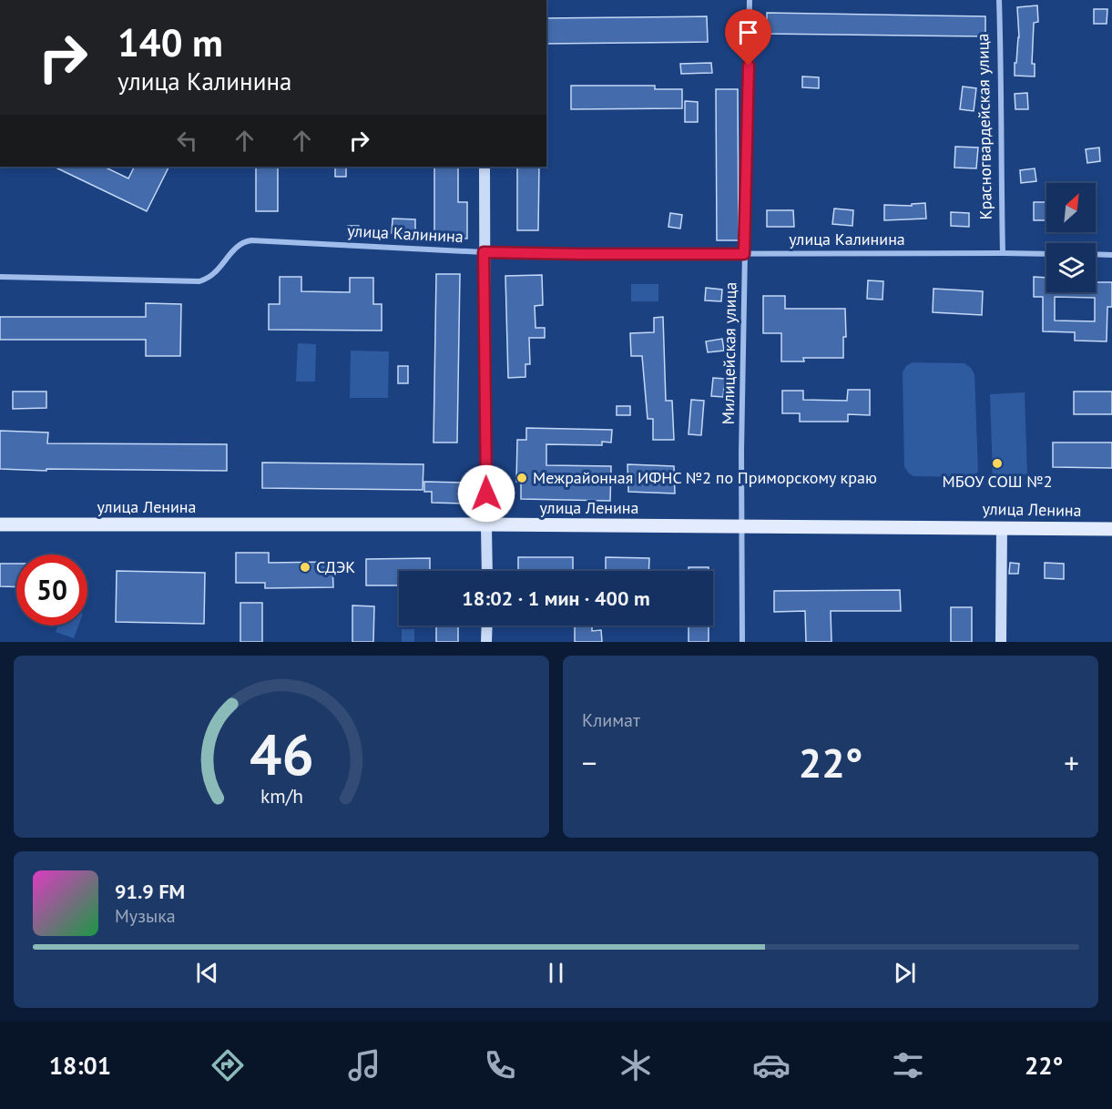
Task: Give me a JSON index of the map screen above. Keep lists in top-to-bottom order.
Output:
{
  "streets": {
    "main road": ["улица Ленина"],
    "street": ["Красногвардейская улица", "улица Калинина", "Милицейская улица"]
  },
  "crossings": [
    ["Красногвардейская улица", "улица Калинина"],
    ["улица Калинина", "Милицейская улица"],
    ["Милицейская улица", "улица Ленина"]
  ],
  "places": ["МБОУ СОШ №2", "Межрайонная ИФНС №2 по Приморскому краю", "СДЭК"],
  "north": "top right",
  "page": {
    "turn": ["140 m", "улица Калинина"],
    "limit": "50",
    "trip": "18:02 · 1 мин · 400 m",
    "tile": "Климат",
    "heat": ["−", "22°", "+"],
    "song": ["91.9 FM", "Музыка"],
    "tabs": ["18:01", "22°"],
    "gauge": ["46", "km/h"]
  }
}
